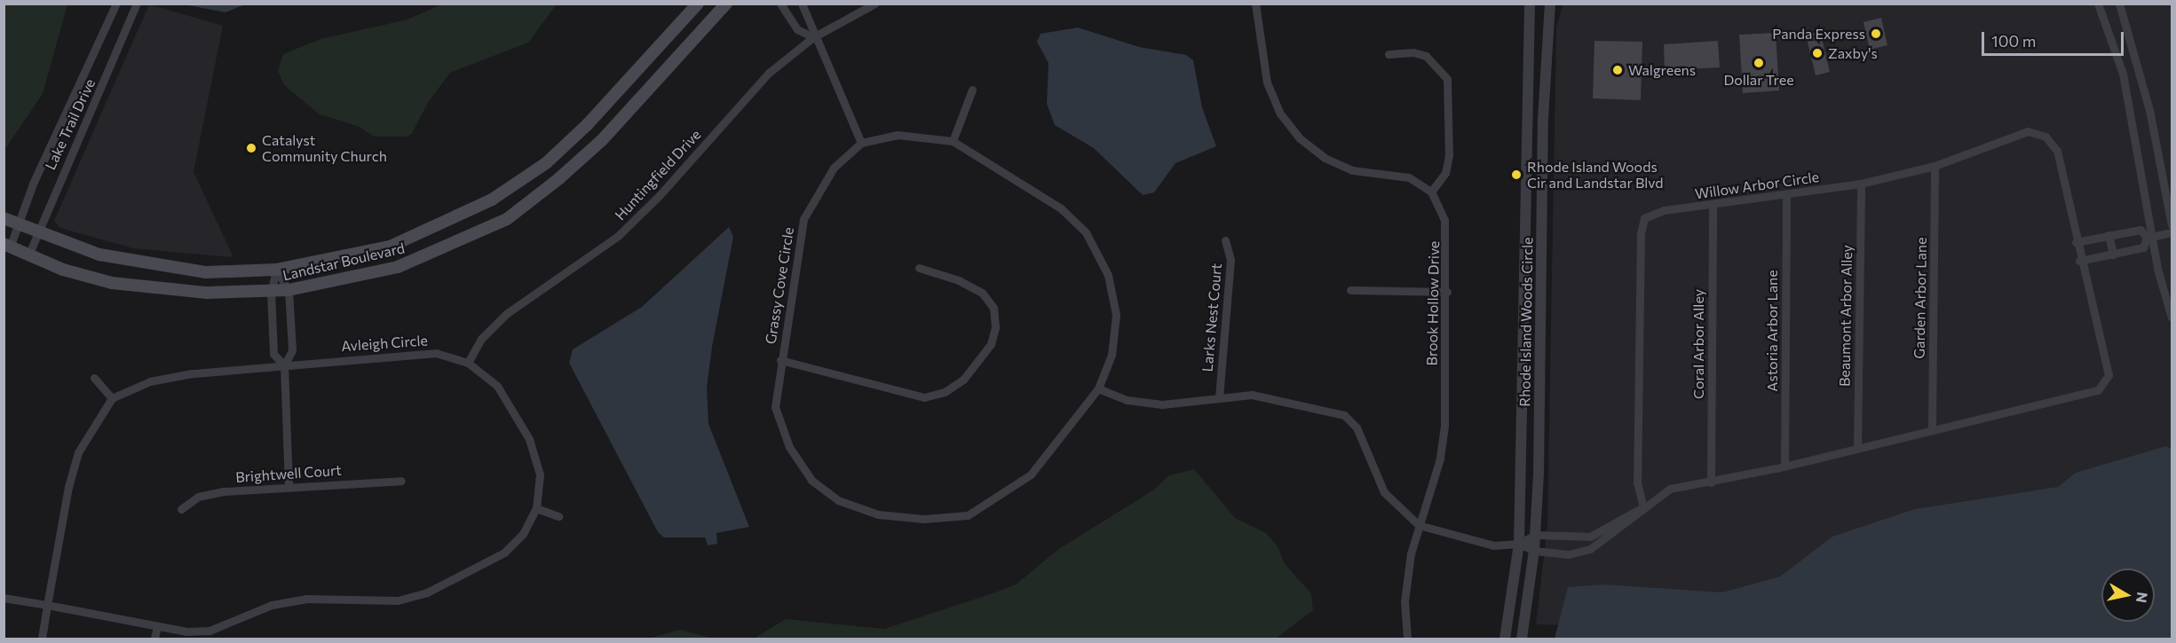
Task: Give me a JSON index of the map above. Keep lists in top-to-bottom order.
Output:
{
  "streets": {
    "main road": ["Landstar Boulevard"],
    "street": [
      "Lake Trail Drive",
      "Huntingfield Drive",
      "Willow Arbor Circle",
      "Grassy Cove Circle",
      "Garden Arbor Lane",
      "Brook Hollow Drive",
      "Beaumont Arbor Alley",
      "Larks Nest Court",
      "Rhode Island Woods Circle",
      "Astoria Arbor Lane",
      "Avleigh Circle",
      "Coral Arbor Alley",
      "Brightwell Court"
    ]
  },
  "crossings": [
    ["Lake Trail Drive", "Landstar Boulevard"],
    ["Huntingfield Drive", "Avleigh Circle"],
    ["Willow Arbor Circle", "Garden Arbor Lane"],
    ["Willow Arbor Circle", "Beaumont Arbor Alley"],
    ["Willow Arbor Circle", "Astoria Arbor Lane"],
    ["Willow Arbor Circle", "Coral Arbor Alley"]
  ],
  "places": [
    "Panda Express",
    "Zaxby's",
    "Dollar Tree",
    "Walgreens",
    "Catalyst Community Church",
    "Rhode Island Woods Cir and Landstar Blvd"
  ],
  "scale_bar": "100 m",
  "north": "right"
}
